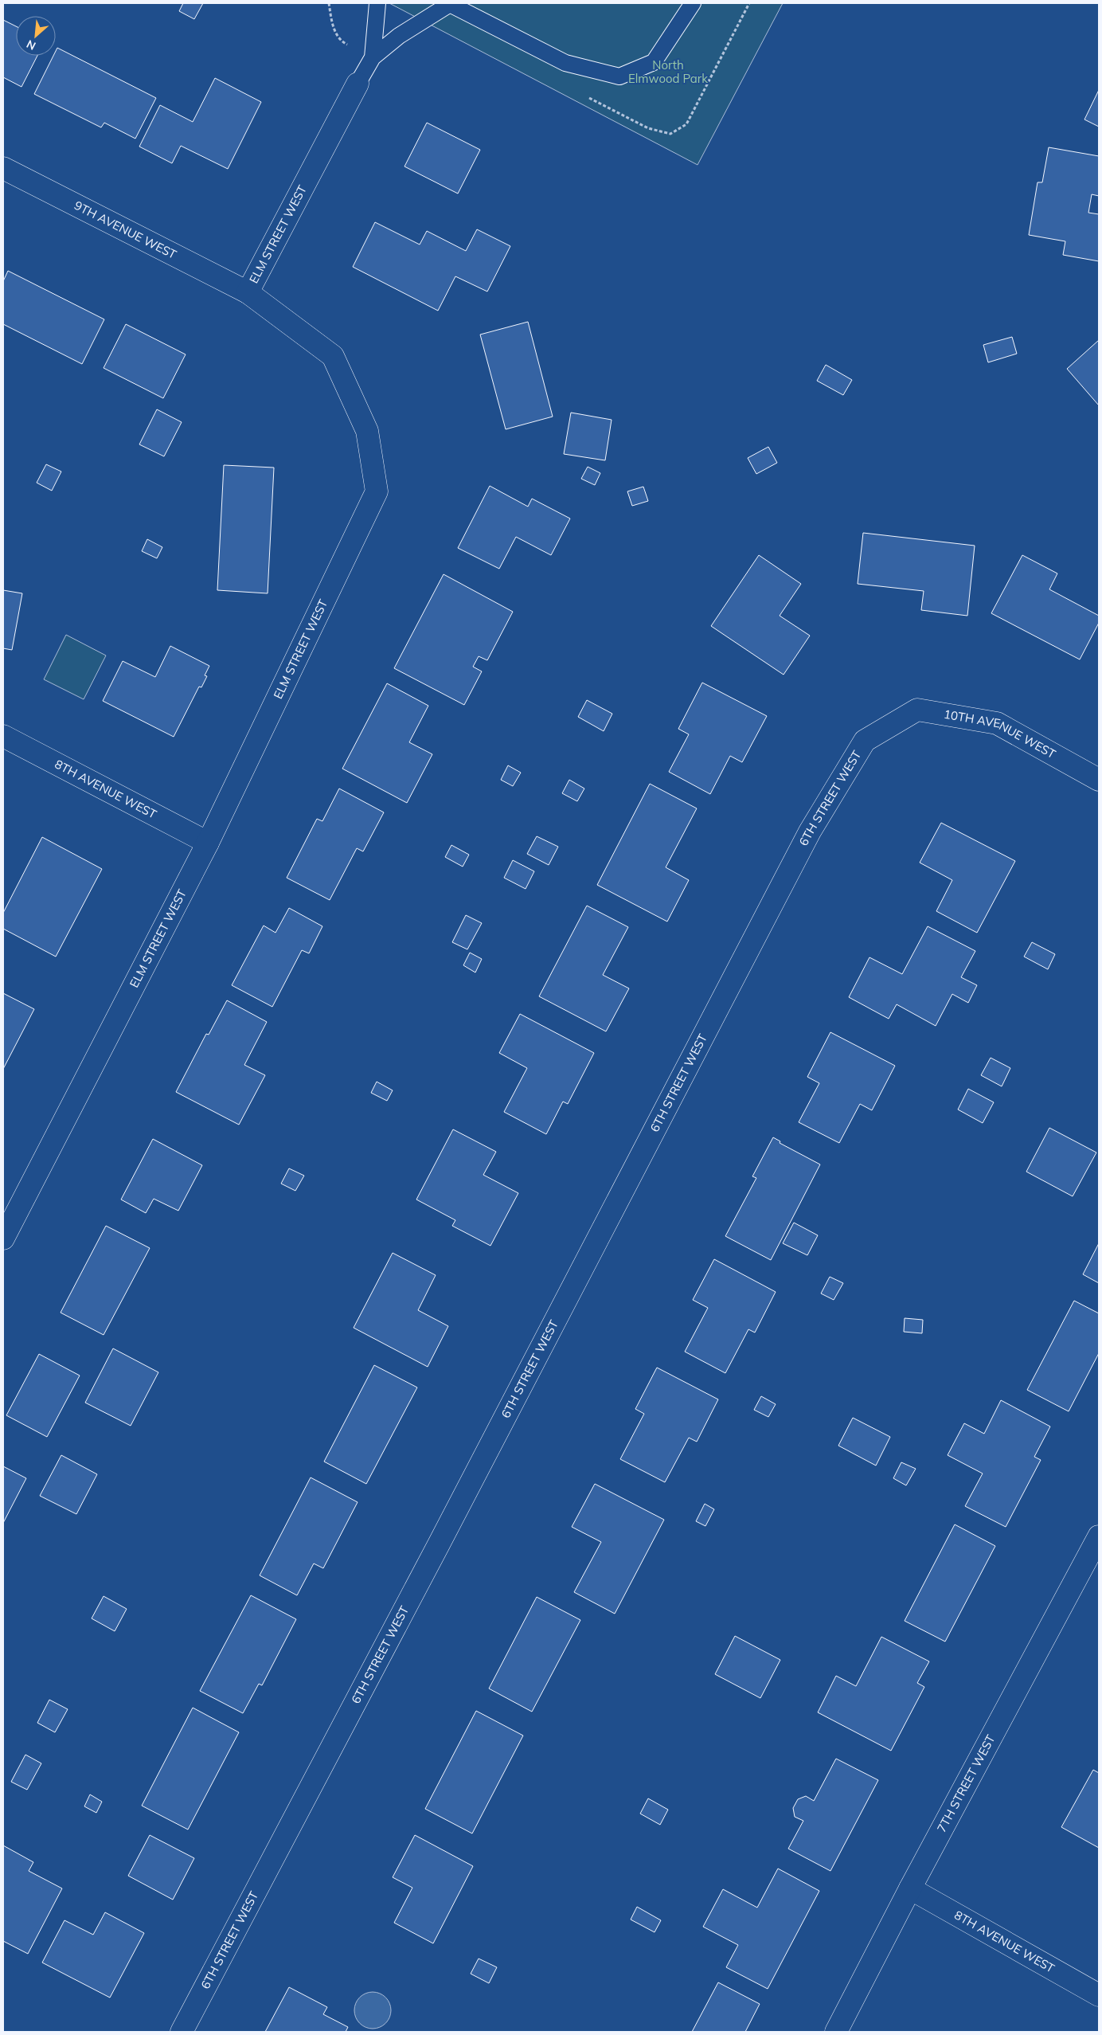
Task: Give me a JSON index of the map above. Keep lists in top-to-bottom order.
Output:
{
  "streets": {
    "street": [
      "9TH AVENUE WEST",
      "ELM STREET WEST",
      "10TH AVENUE WEST",
      "8TH AVENUE WEST",
      "6TH STREET WEST",
      "7TH STREET WEST"
    ]
  },
  "crossings": [
    ["9TH AVENUE WEST", "ELM STREET WEST"],
    ["ELM STREET WEST", "8TH AVENUE WEST"],
    ["10TH AVENUE WEST", "6TH STREET WEST"],
    ["8TH AVENUE WEST", "7TH STREET WEST"]
  ],
  "parks": ["North Elmwood Park"],
  "north": "bottom left"
}
